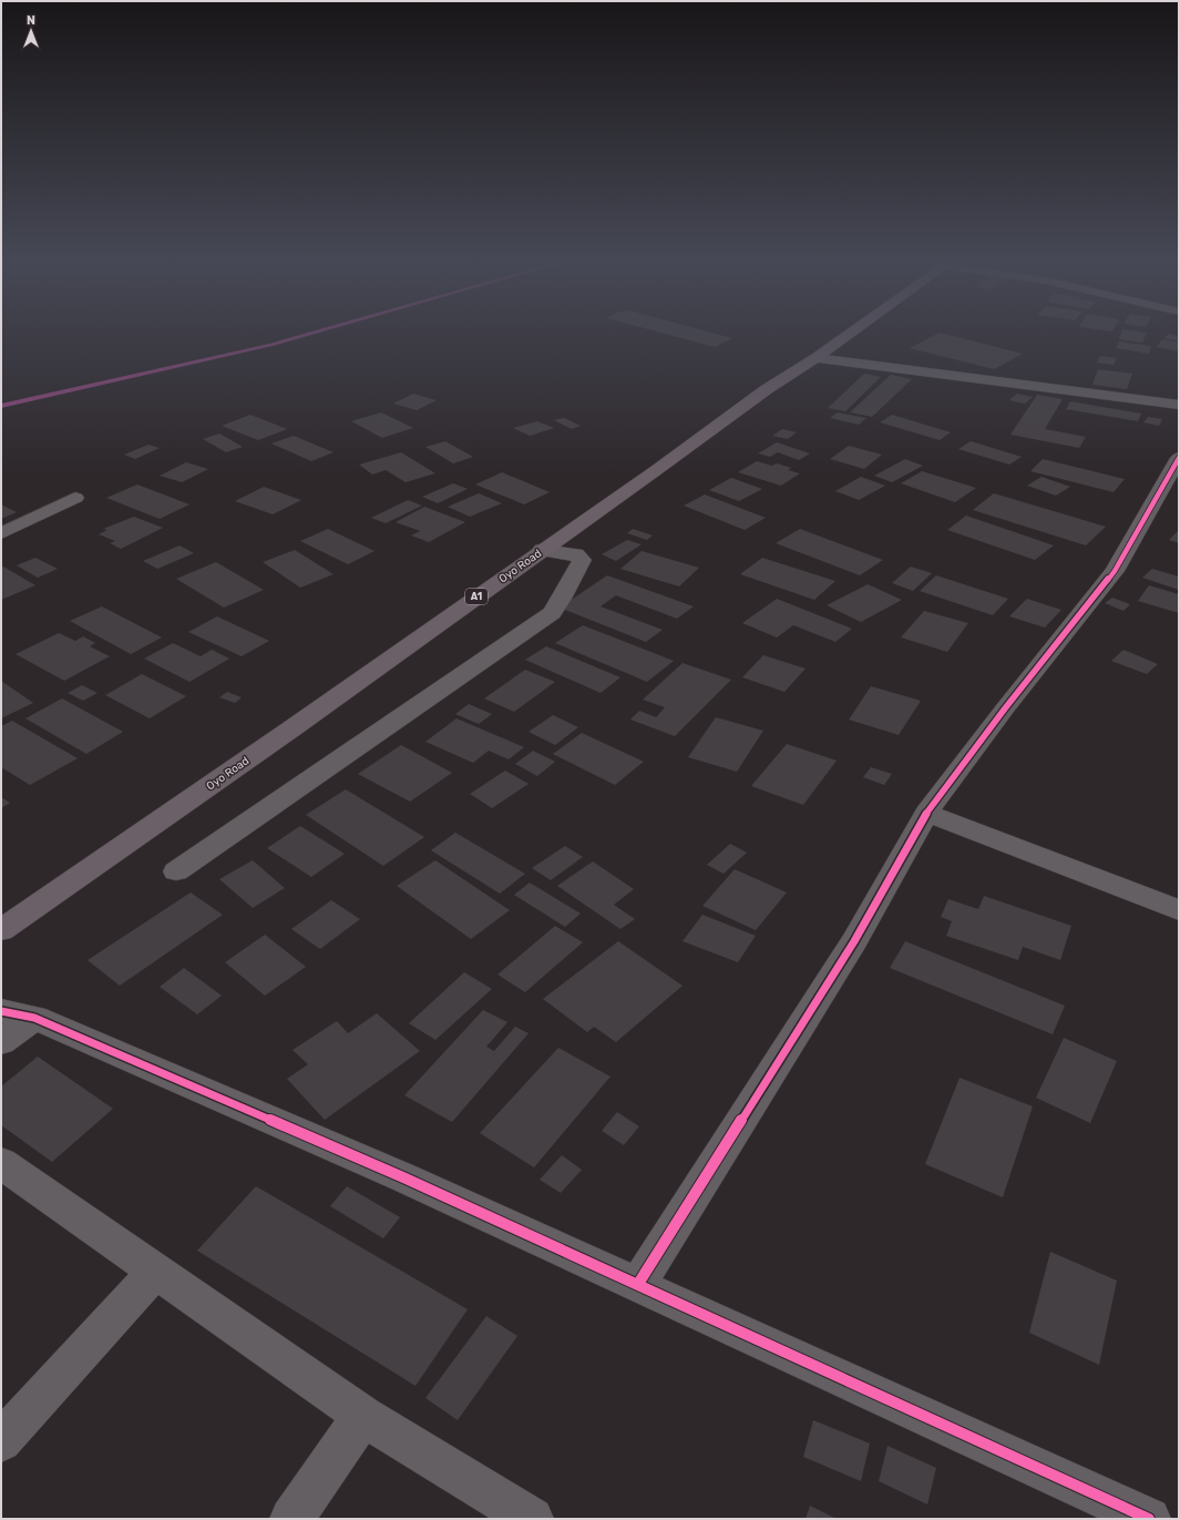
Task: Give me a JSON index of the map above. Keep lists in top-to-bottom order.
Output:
{
  "streets": {
    "highway": ["Oyo Road", "A1"]
  },
  "north": "top"
}
